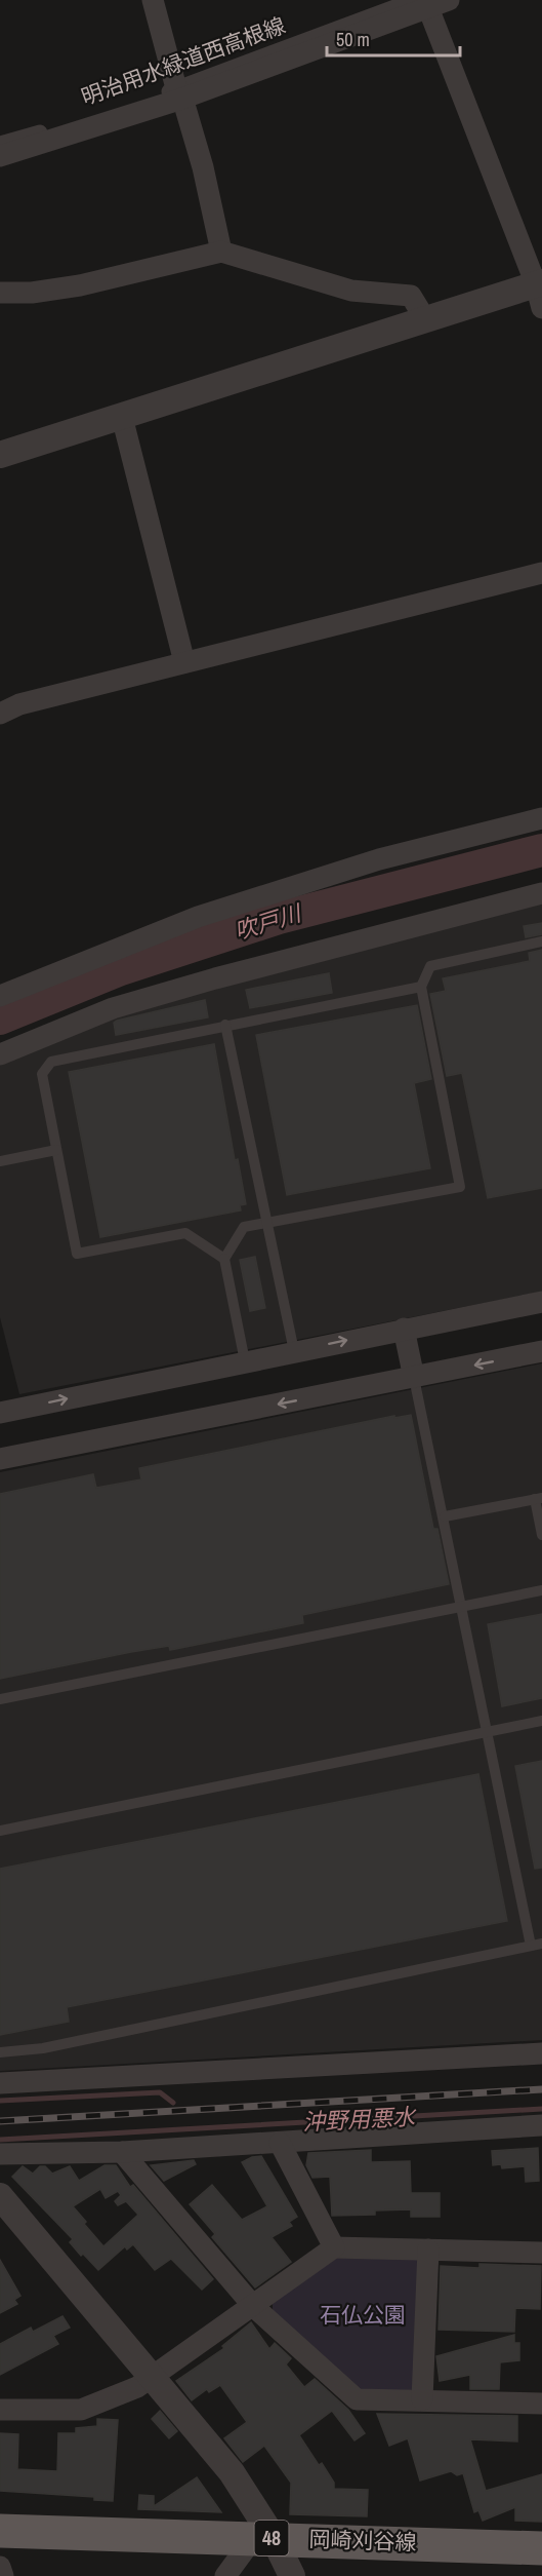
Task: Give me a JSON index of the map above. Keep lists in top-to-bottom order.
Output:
{
  "streets": {
    "main road": ["48", "岡崎刈谷線"],
    "street": ["明治用水緑道西高根線"]
  },
  "water": ["吹戸川", "沖野用悪水"],
  "parks": ["石仏公園"],
  "scale_bar": "50 m"
}
